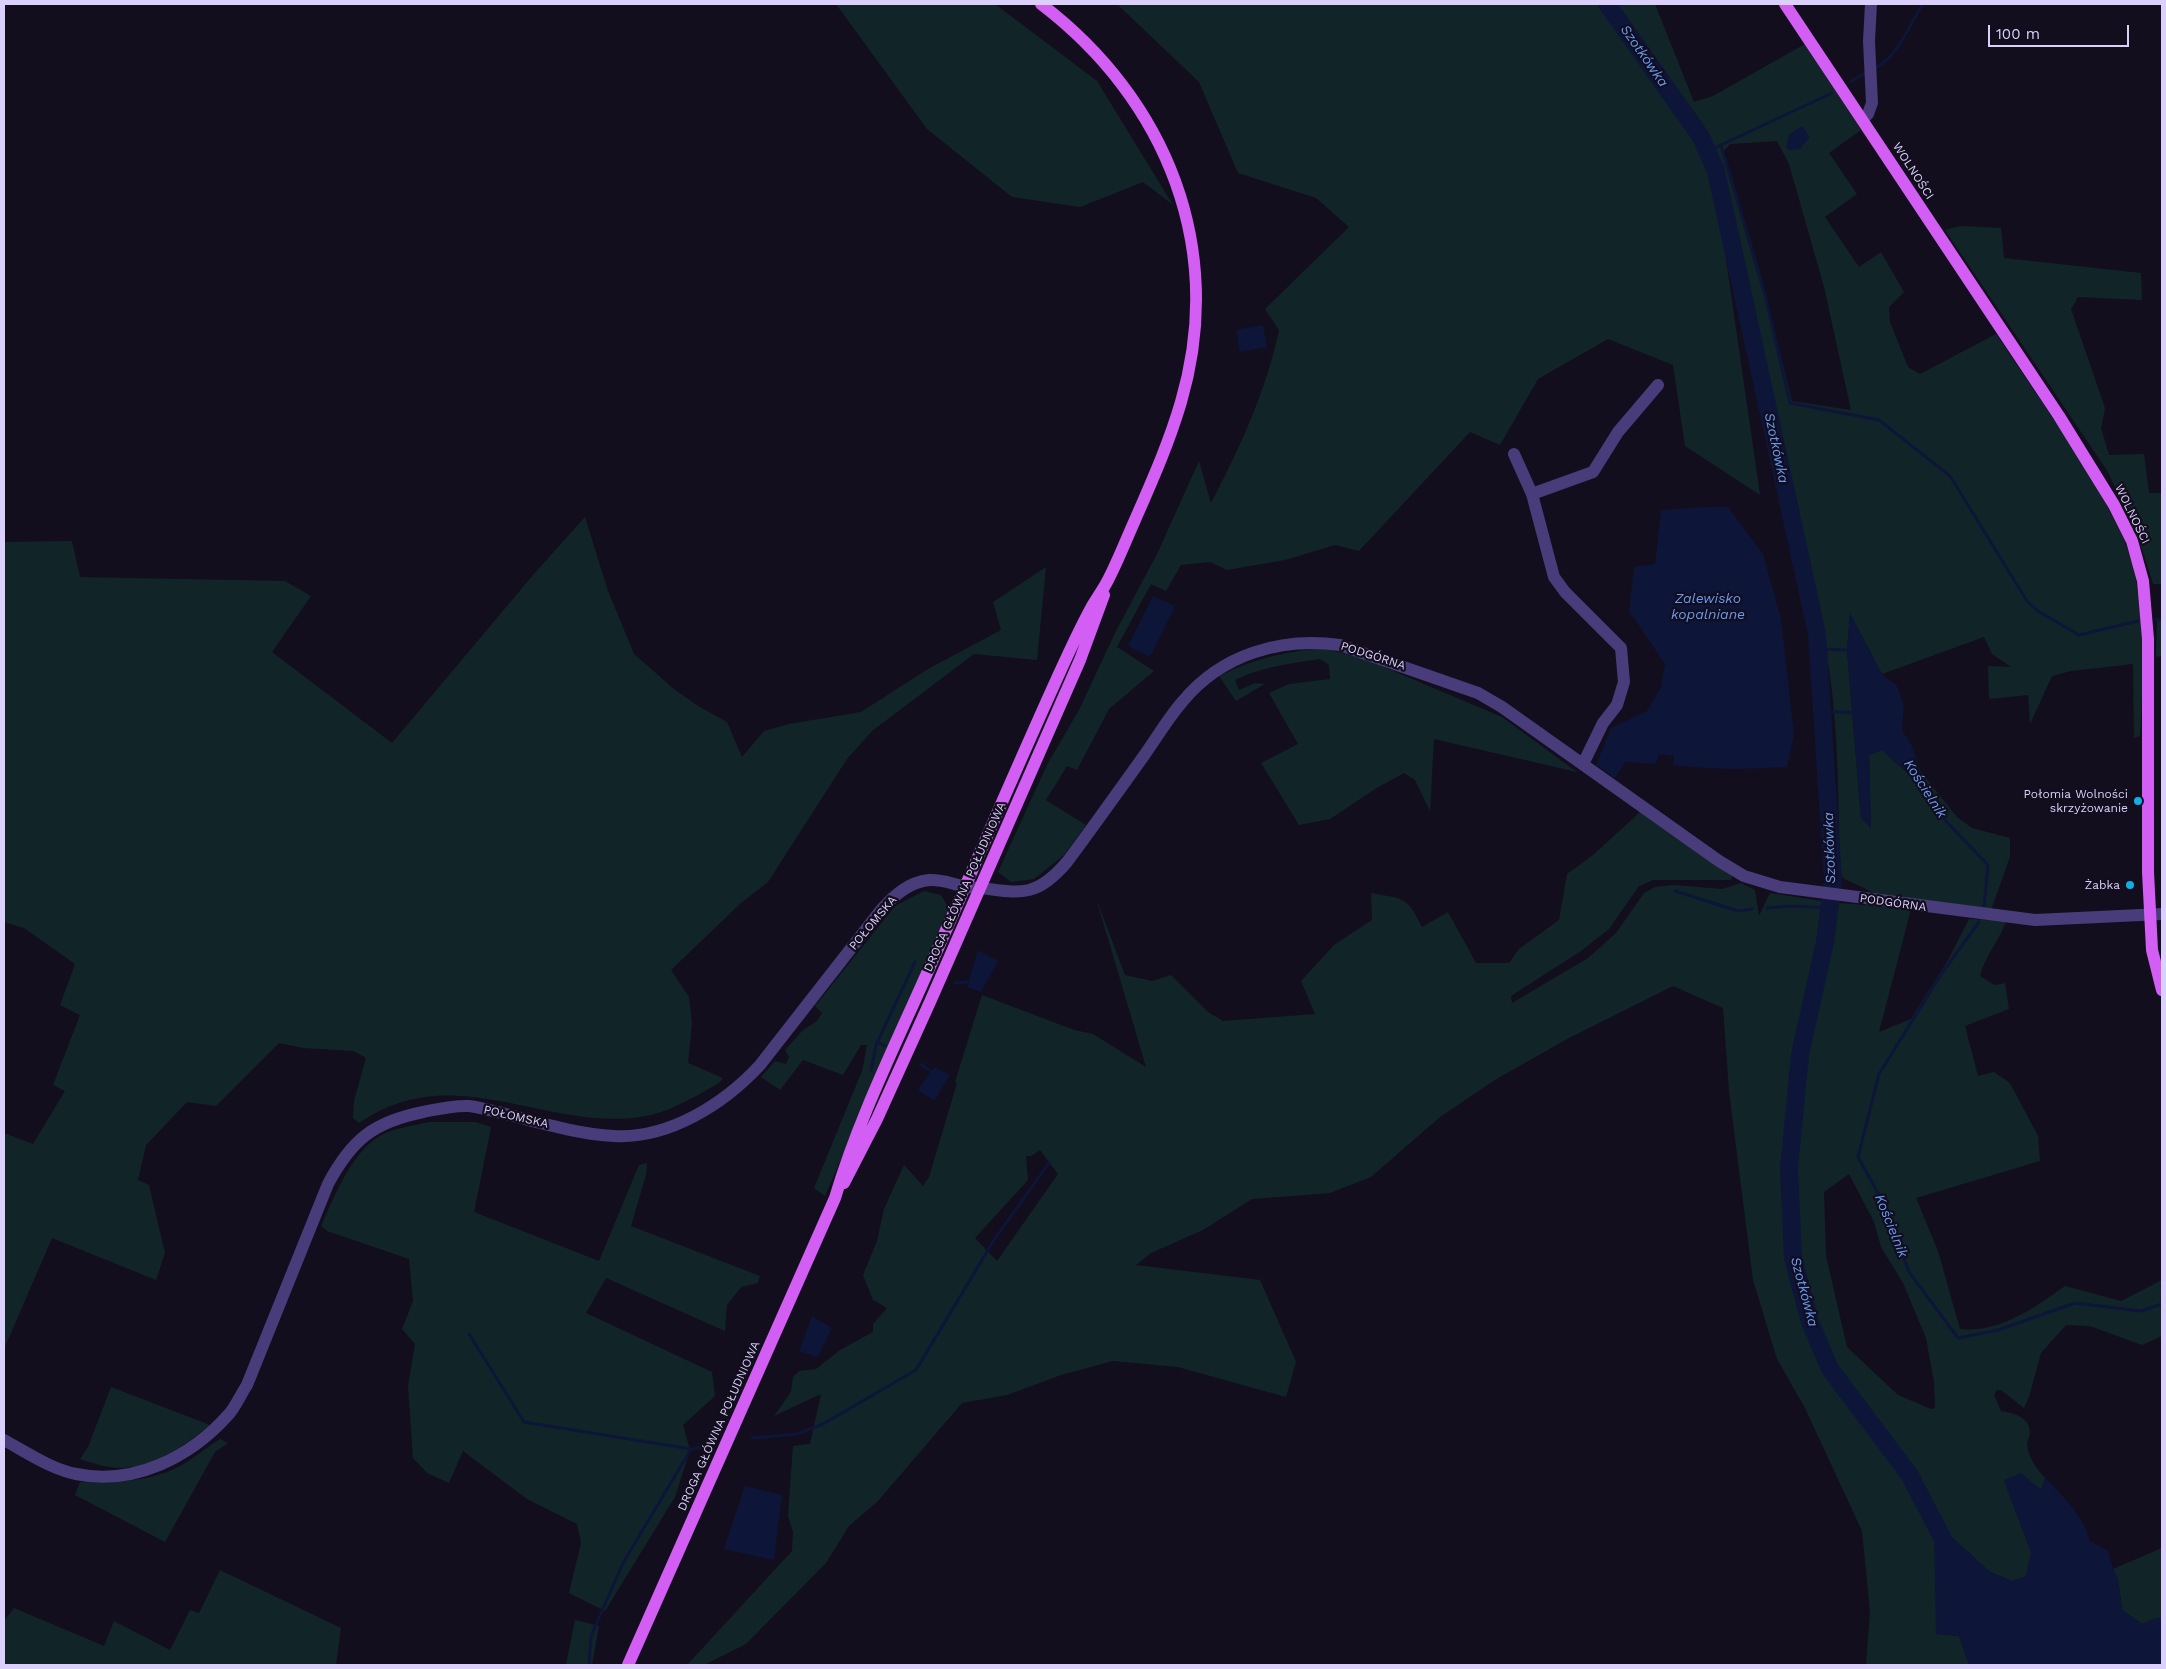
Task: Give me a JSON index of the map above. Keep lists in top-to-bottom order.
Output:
{
  "streets": {
    "main road": ["WOLNOŚCI", "DROGA GŁÓWNA POŁUDNIOWA"],
    "street": ["PODGÓRNA", "POŁOMSKA"]
  },
  "crossings": [
    ["WOLNOŚCI", "PODGÓRNA"],
    ["PODGÓRNA", "POŁOMSKA"],
    ["DROGA GŁÓWNA POŁUDNIOWA", "POŁOMSKA"]
  ],
  "water": ["Szotkówka", "Zalewisko kopalniane", "Kościelnik"],
  "places": ["Połomia Wolności skrzyżowanie", "Żabka"],
  "scale_bar": "100 m"
}
